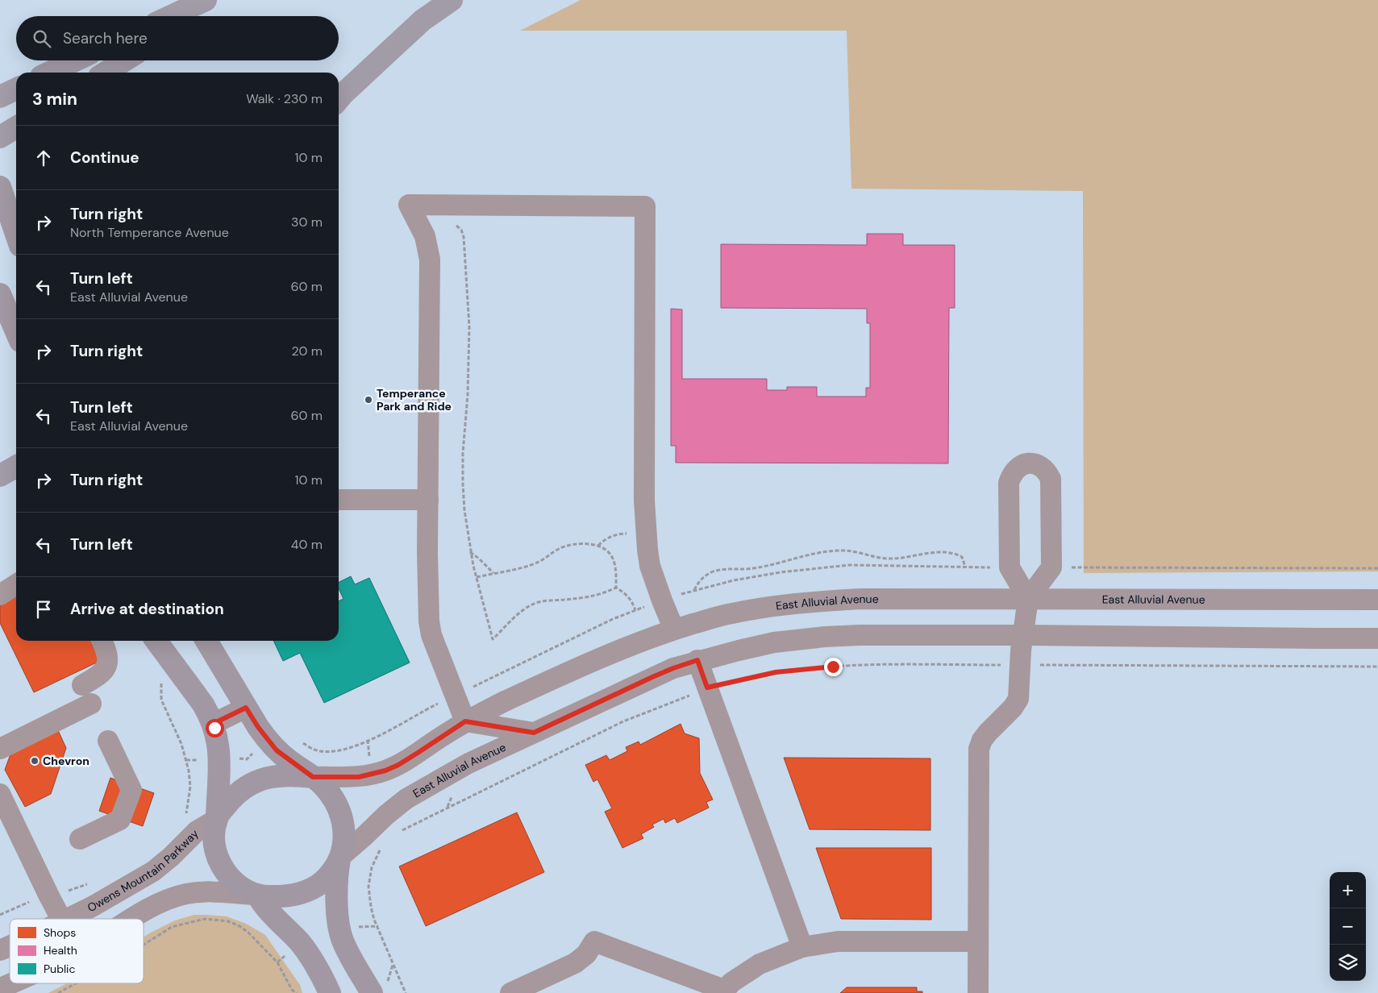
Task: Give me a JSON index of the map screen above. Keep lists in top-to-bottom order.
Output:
{
  "streets": {
    "street": ["East Alluvial Avenue", "Owens Mountain Parkway"]
  },
  "crossings": [
    ["East Alluvial Avenue", "Owens Mountain Parkway"]
  ],
  "places": ["Temperance Park and Ride", "Chevron"],
  "legend": ["Shops", "Health", "Public"],
  "page": {
    "search": "Search here",
    "heading": ["3 min", "Walk · 230 m"],
    "list": [
      ["Continue", "10 m"],
      ["Turn right", "North Temperance Avenue", "30 m"],
      ["Turn left", "East Alluvial Avenue", "60 m"],
      ["Turn right", "20 m"],
      ["Turn left", "East Alluvial Avenue", "60 m"],
      ["Turn right", "10 m"],
      ["Turn left", "40 m"],
      "Arrive at destination"
    ],
    "map_buttons": ["+", "−"]
  }
}
